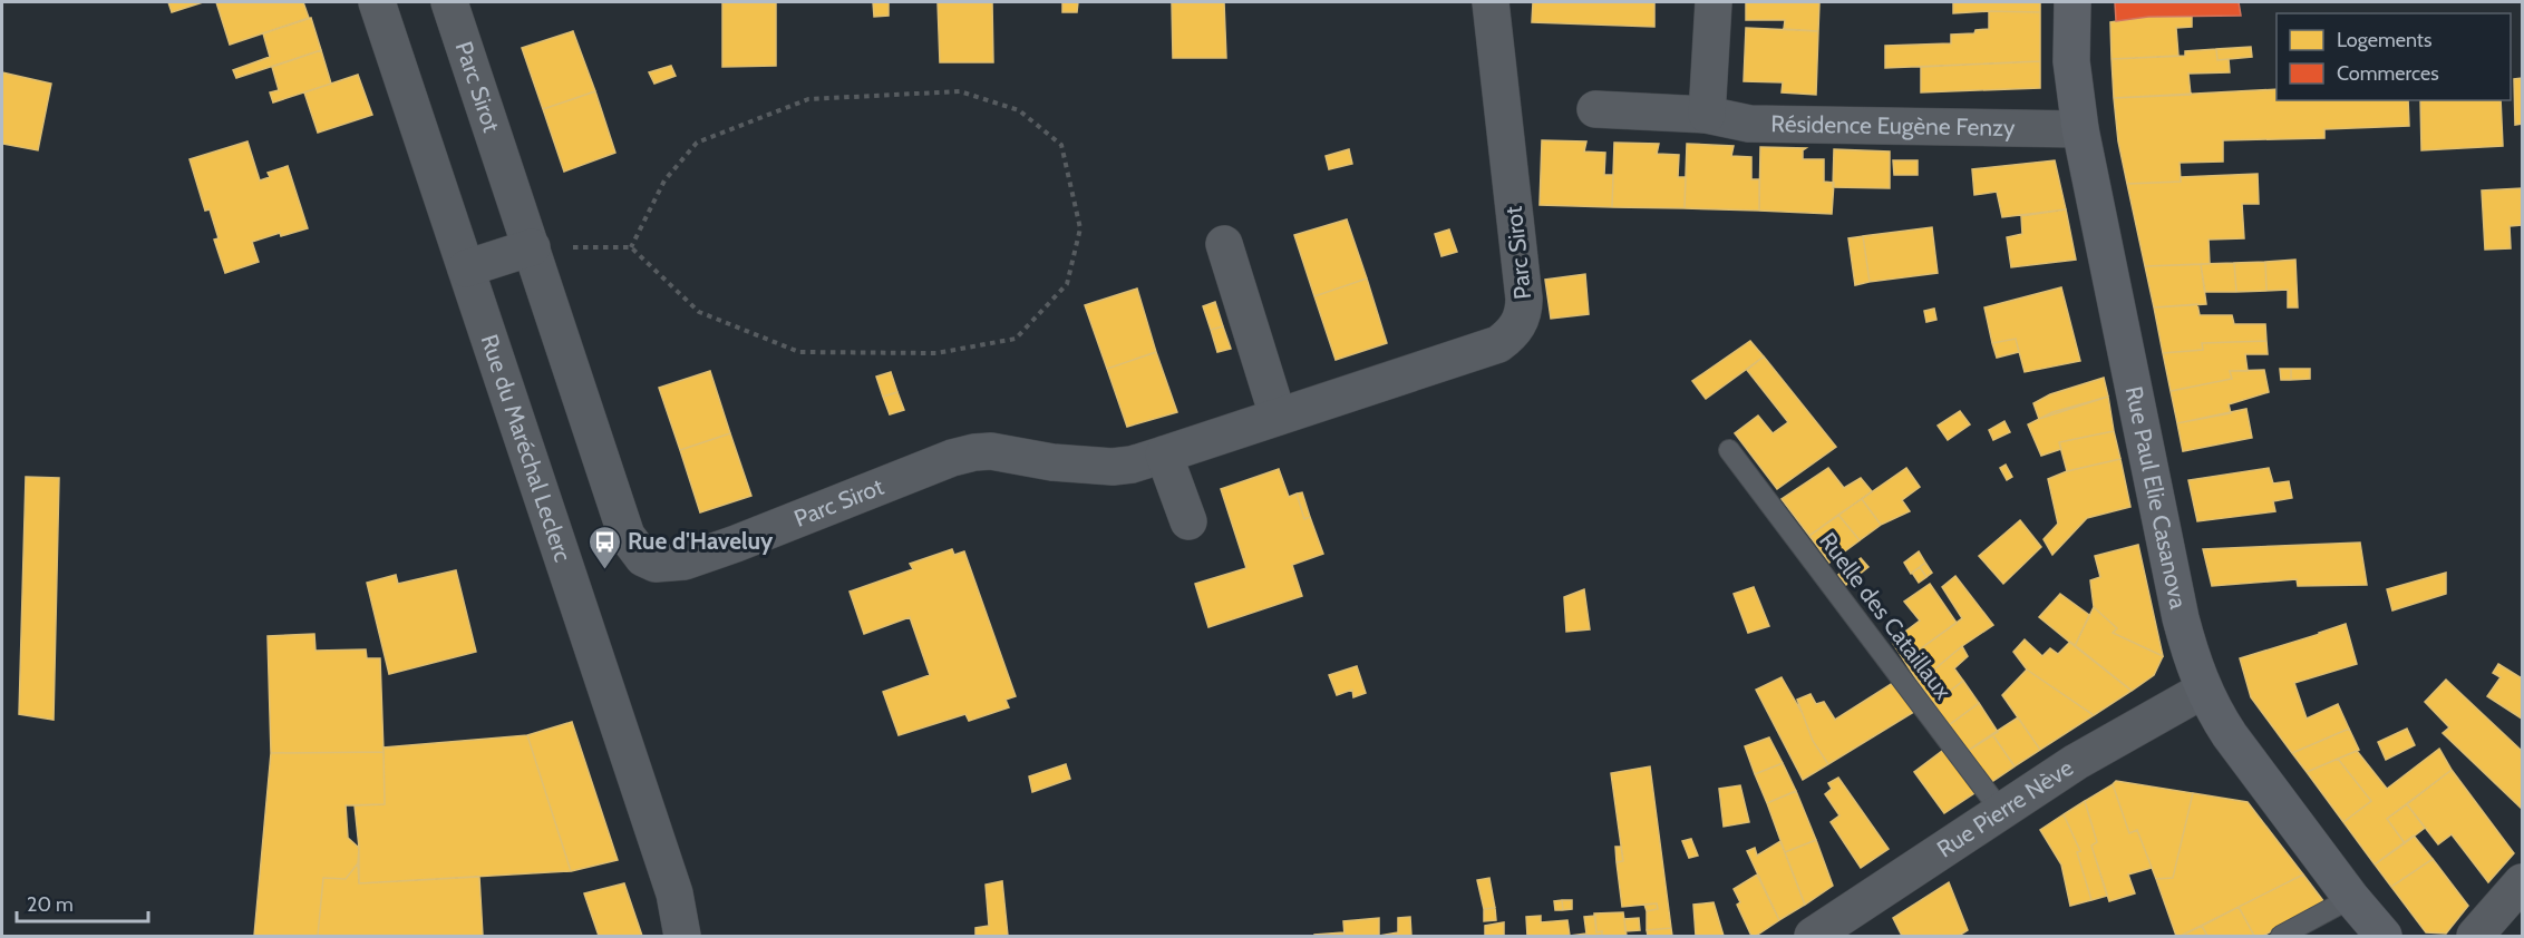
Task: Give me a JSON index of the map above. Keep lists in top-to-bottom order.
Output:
{
  "streets": {
    "street": [
      "Parc Sirot",
      "Résidence Eugène Fenzy",
      "Rue du Maréchal Leclerc",
      "Rue Paul Elie Casanova",
      "Rue Pierre Nève"
    ],
    "lane": ["Ruelle des Cataillaux"]
  },
  "crossings": [
    ["Résidence Eugène Fenzy", "Rue Paul Elie Casanova"],
    ["Rue Paul Elie Casanova", "Rue Pierre Nève"],
    ["Ruelle des Cataillaux", "Rue Pierre Nève"]
  ],
  "places": {
    "bus stop": ["Rue d'Haveluy"]
  },
  "legend": ["Logements", "Commerces"],
  "scale_bar": "20 m"
}
